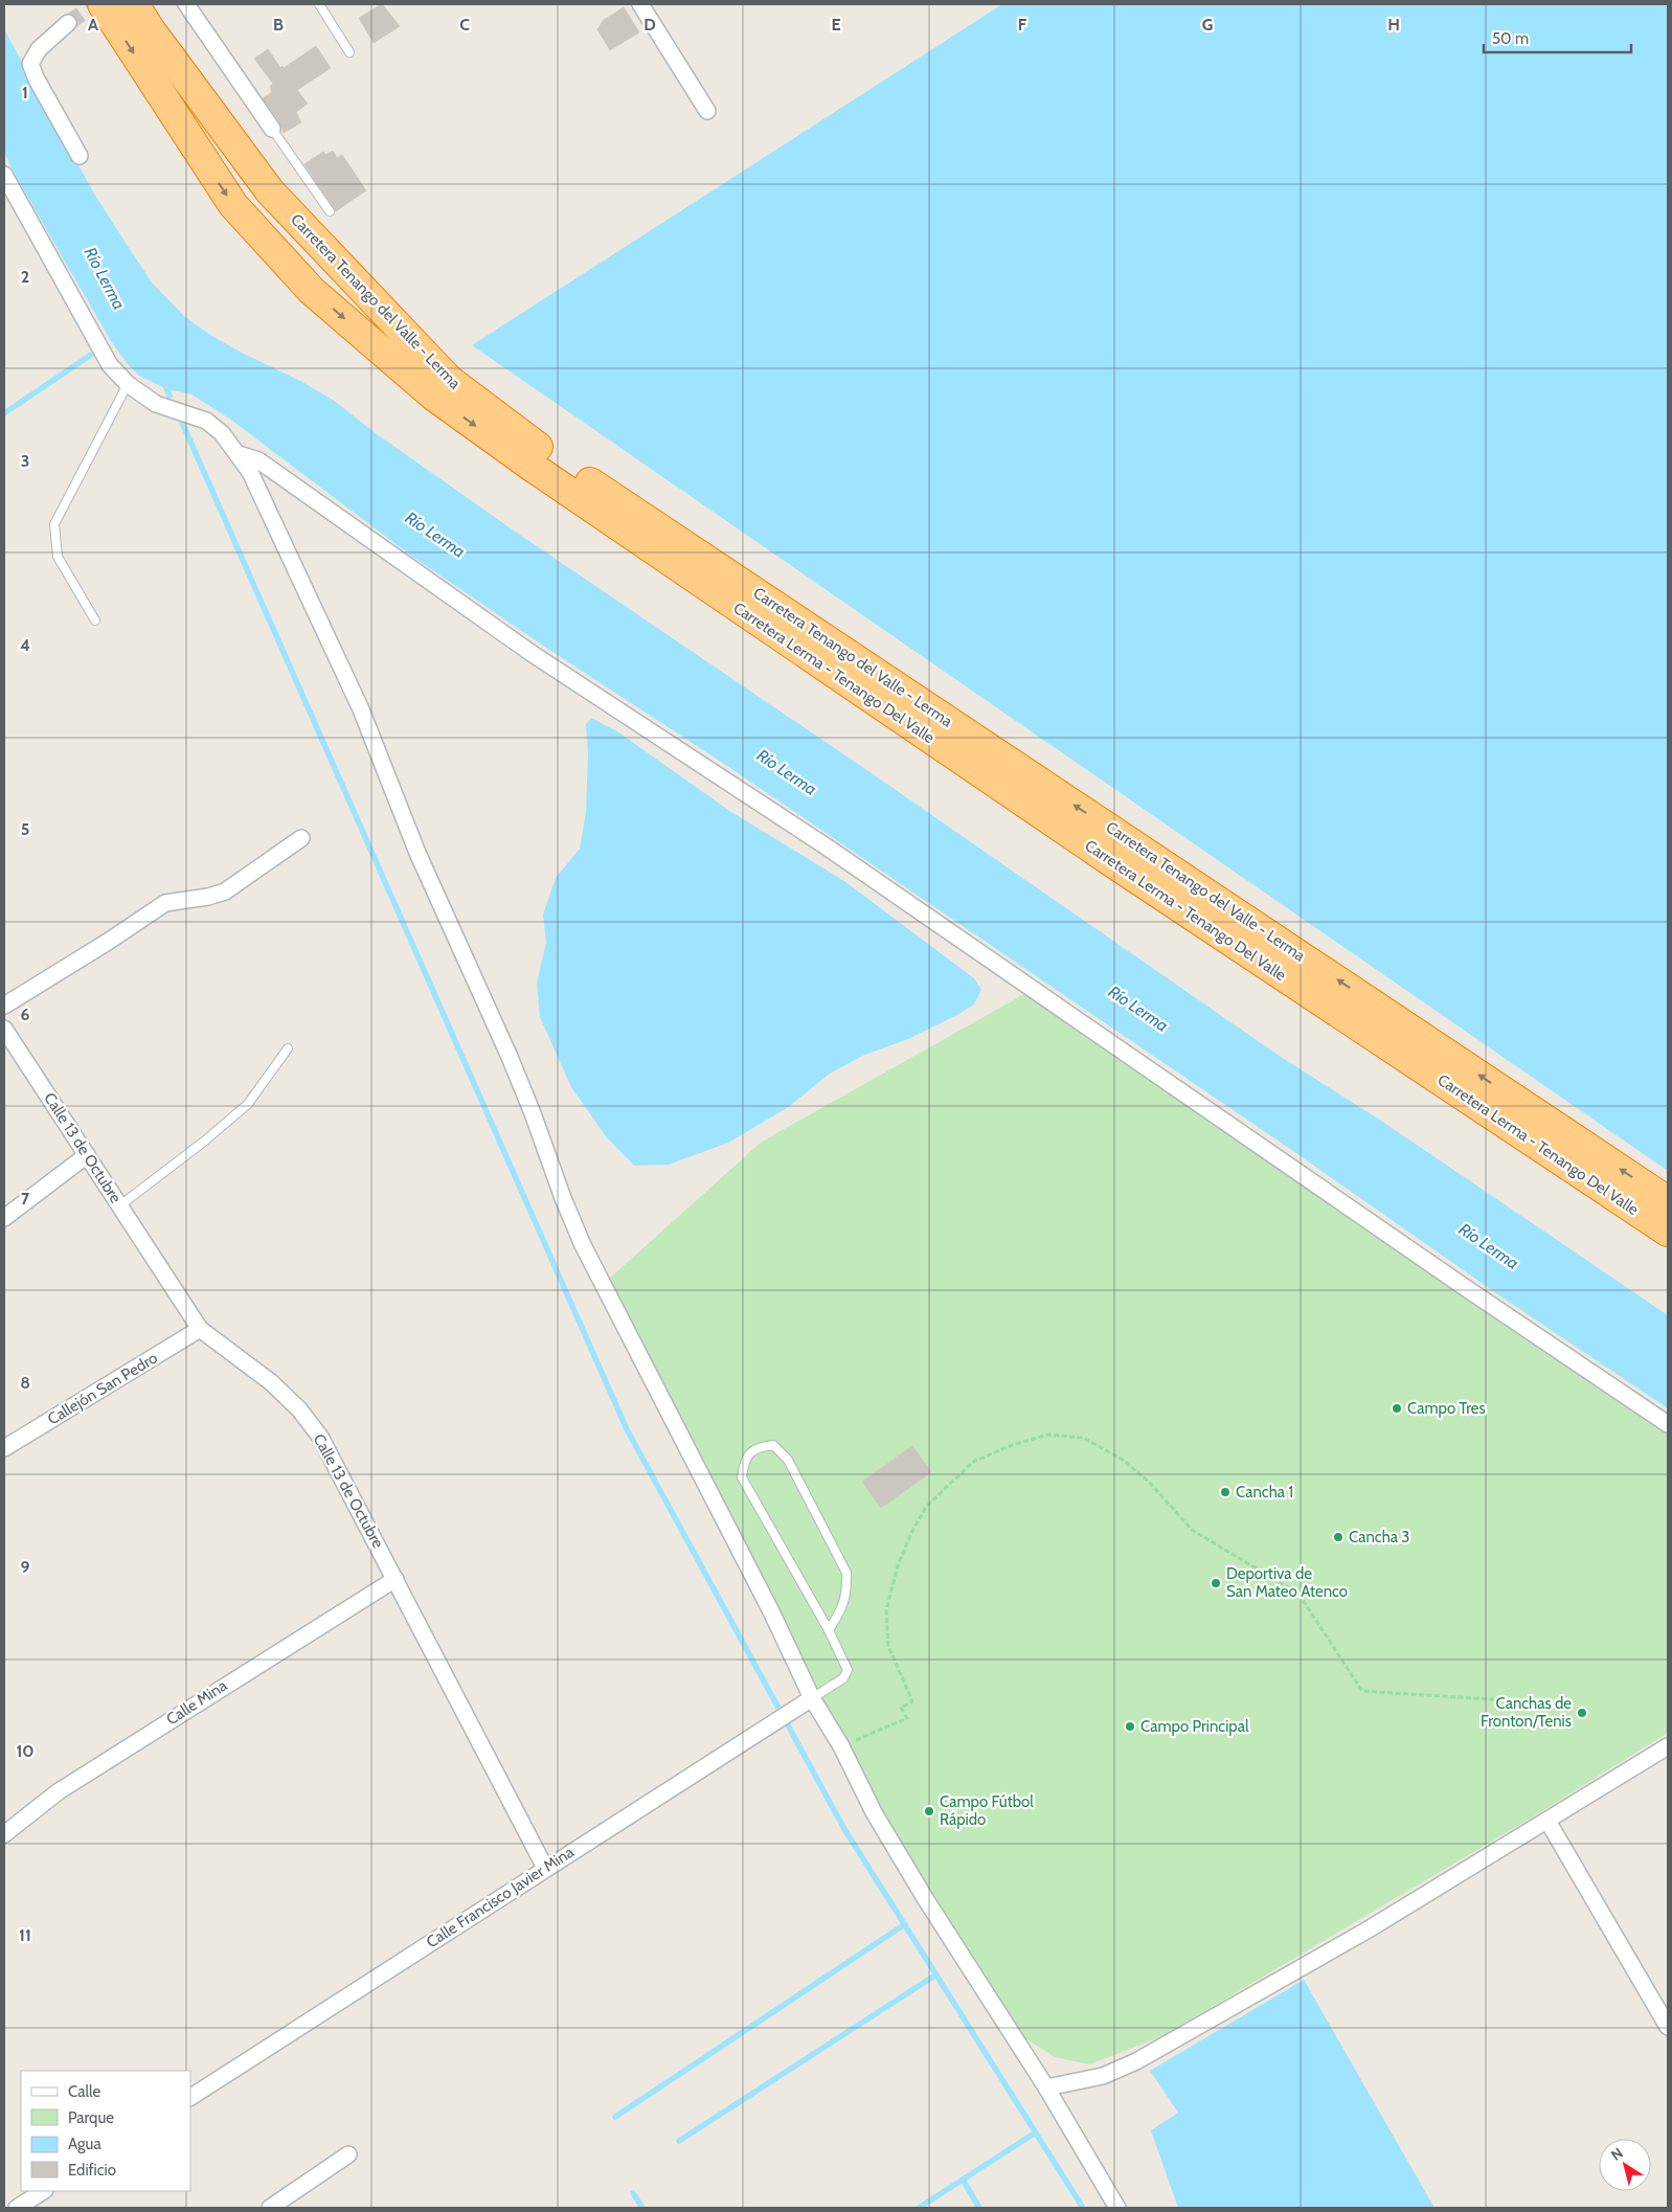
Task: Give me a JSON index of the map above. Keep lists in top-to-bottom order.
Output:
{
  "streets": {
    "highway": ["Carretera Tenango del Valle - Lerma", "Carretera Lerma - Tenango Del Valle"],
    "street": [
      "Calle 13 de Octubre",
      "Callejón San Pedro",
      "Calle Mina",
      "Calle Francisco Javier Mina"
    ]
  },
  "crossings": [
    ["Calle 13 de Octubre", "Callejón San Pedro"],
    ["Calle 13 de Octubre", "Calle Mina"],
    ["Calle 13 de Octubre", "Calle Francisco Javier Mina"]
  ],
  "one_way": ["Carretera Tenango del Valle - Lerma", "Carretera Lerma - Tenango Del Valle"],
  "water": ["Río Lerma"],
  "places": [
    "Campo Tres",
    "Cancha 1",
    "Cancha 3",
    "Deportiva de San Mateo Atenco",
    "Canchas de Fronton/Tenis",
    "Campo Principal",
    "Campo Fútbol Rápido"
  ],
  "legend": [
    "Calle",
    "Parque",
    "Agua",
    "Edificio"
  ],
  "scale_bar": "50 m",
  "north": "top left",
  "grid": {
    "columns": [
      "A",
      "B",
      "C",
      "D",
      "E",
      "F",
      "G",
      "H"
    ],
    "rows": [
      "1",
      "2",
      "3",
      "4",
      "5",
      "6",
      "7",
      "8",
      "9",
      "10",
      "11"
    ]
  }
}
